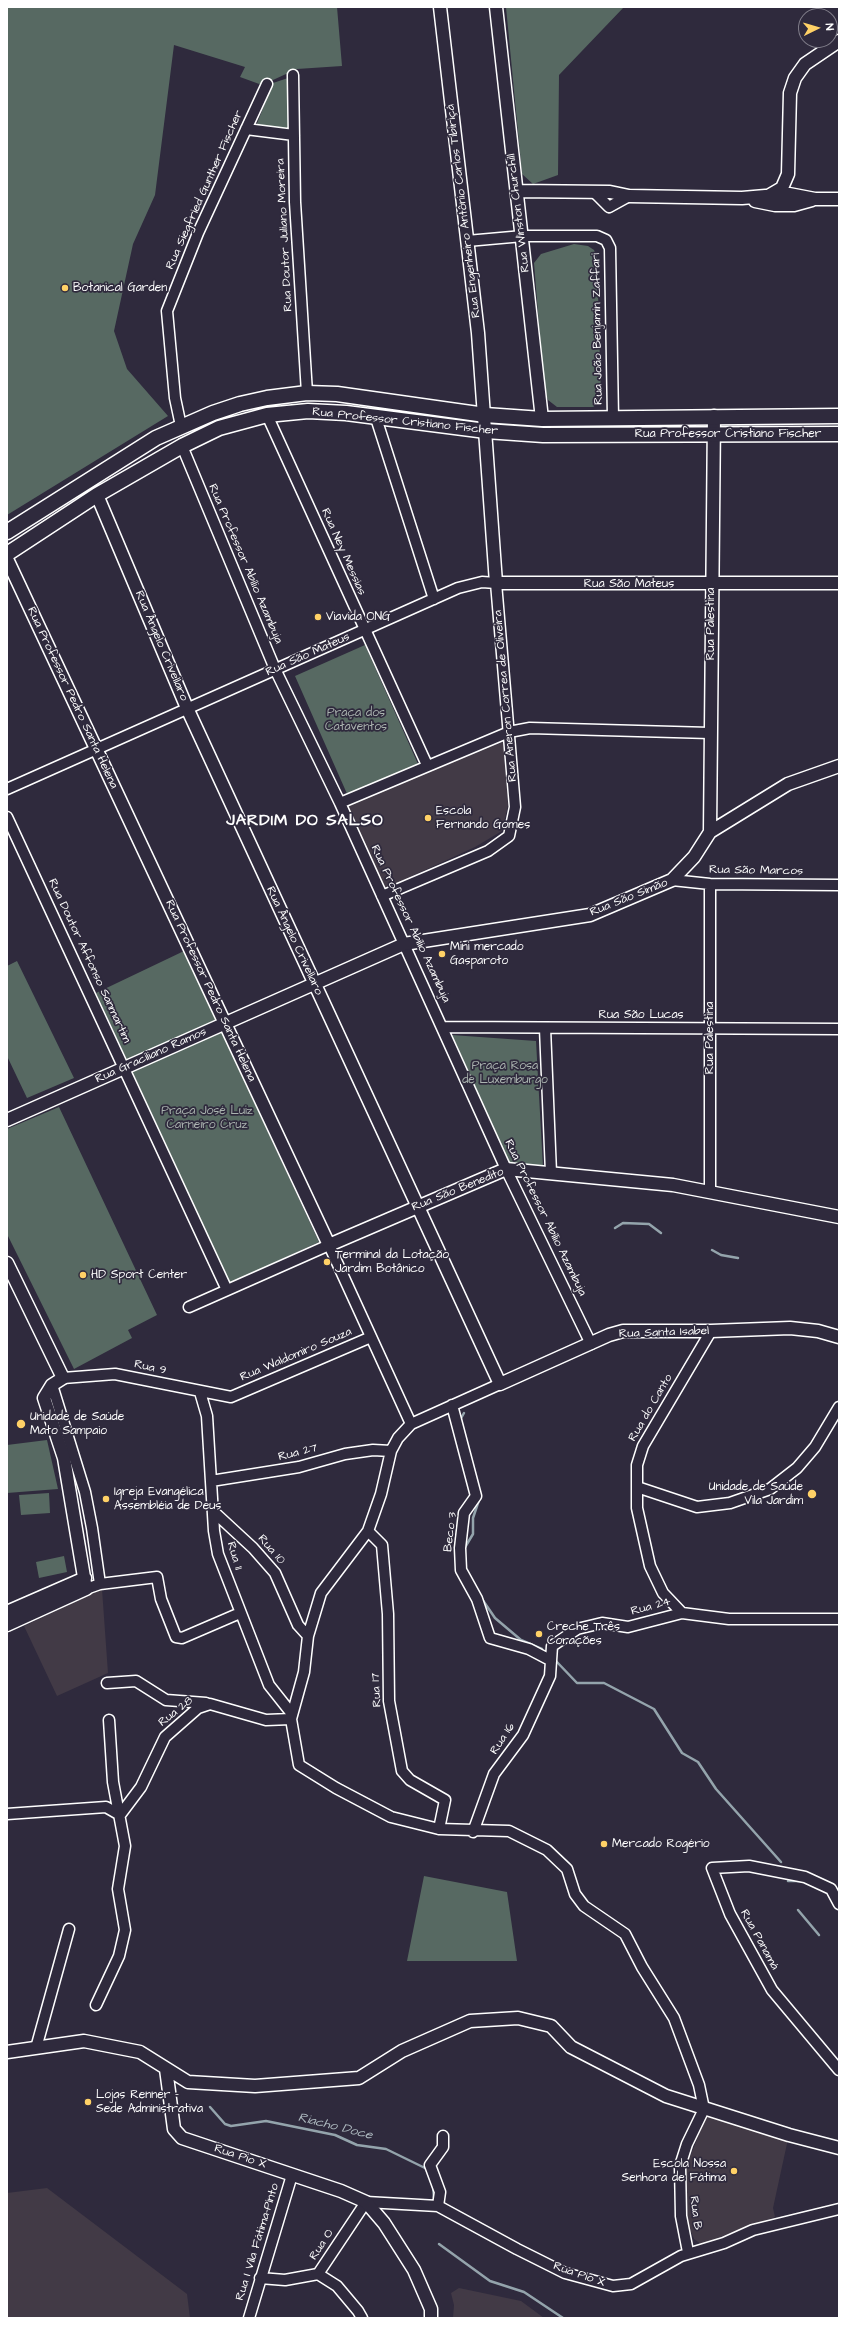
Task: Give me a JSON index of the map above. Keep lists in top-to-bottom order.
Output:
{
  "streets": {
    "main road": ["Rua Professor Cristiano Fischer"],
    "street": [
      "Rua Siegfried Gunther Fischer",
      "Rua Engenheiro Antônio Carlos Tibiriçá",
      "Rua Winston Churchill",
      "Rua Doutor Juliano Moreira",
      "Rua João Benjamin Zaffari",
      "Rua Ney Messias",
      "Rua Professor Abílio Azambuja",
      "Rua São Mateus",
      "Rua Palestina",
      "Rua Ângelo Crivellaro",
      "Rua Aneron Correa de Oliveira",
      "Rua Professor Pedro Santa Helena",
      "Rua São Marcos",
      "Rua São Simão",
      "Rua Doutor Affonso Sanmartim",
      "Rua São Lucas",
      "Rua Graciliano Ramos",
      "Rua São Benedito",
      "Rua Santa Isabel",
      "Rua Waldomiro Souza",
      "Rua 9",
      "Rua do Canto",
      "Rua 27",
      "Beco 3",
      "Rua 10",
      "Rua 11",
      "Rua 24",
      "Rua 17",
      "Rua 28",
      "Rua 16",
      "Rua Panamá",
      "Rua Pio X",
      "Rua B",
      "Rua I Vila Fátima-Pinto",
      "Rua O"
    ]
  },
  "crossings": [
    ["Rua Siegfried Gunther Fischer", "Rua Professor Cristiano Fischer"],
    ["Rua Engenheiro Antônio Carlos Tibiriçá", "Rua Professor Cristiano Fischer"],
    ["Rua Engenheiro Antônio Carlos Tibiriçá", "Rua Aneron Correa de Oliveira"],
    ["Rua Winston Churchill", "Rua João Benjamin Zaffari"],
    ["Rua Winston Churchill", "Rua Professor Cristiano Fischer"],
    ["Rua Doutor Juliano Moreira", "Rua Professor Cristiano Fischer"],
    ["Rua João Benjamin Zaffari", "Rua Professor Cristiano Fischer"],
    ["Rua Professor Cristiano Fischer", "Rua Ney Messias"],
    ["Rua Professor Cristiano Fischer", "Rua Professor Abílio Azambuja"],
    ["Rua Professor Cristiano Fischer", "Rua Palestina"],
    ["Rua Professor Cristiano Fischer", "Rua Ângelo Crivellaro"],
    ["Rua Professor Cristiano Fischer", "Rua Aneron Correa de Oliveira"],
    ["Rua Ney Messias", "Rua São Mateus"],
    ["Rua Professor Abílio Azambuja", "Rua São Mateus"],
    ["Rua Professor Abílio Azambuja", "Rua Aneron Correa de Oliveira"],
    ["Rua Professor Abílio Azambuja", "Rua São Simão"],
    ["Rua Professor Abílio Azambuja", "Rua São Lucas"],
    ["Rua Professor Abílio Azambuja", "Rua Graciliano Ramos"],
    ["Rua Professor Abílio Azambuja", "Rua São Benedito"],
    ["Rua Professor Abílio Azambuja", "Rua Santa Isabel"],
    ["Rua São Mateus", "Rua Palestina"],
    ["Rua São Mateus", "Rua Ângelo Crivellaro"],
    ["Rua São Mateus", "Rua Aneron Correa de Oliveira"],
    ["Rua São Mateus", "Rua Professor Pedro Santa Helena"],
    ["Rua Palestina", "Rua São Marcos"],
    ["Rua Palestina", "Rua São Simão"],
    ["Rua Palestina", "Rua São Lucas"],
    ["Rua Palestina", "Rua São Benedito"],
    ["Rua Ângelo Crivellaro", "Rua Graciliano Ramos"],
    ["Rua Ângelo Crivellaro", "Rua São Benedito"],
    ["Rua Ângelo Crivellaro", "Rua Santa Isabel"],
    ["Rua Professor Pedro Santa Helena", "Rua Graciliano Ramos"],
    ["Rua Professor Pedro Santa Helena", "Rua São Benedito"],
    ["Rua Professor Pedro Santa Helena", "Rua Santa Isabel"],
    ["Rua Professor Pedro Santa Helena", "Rua Waldomiro Souza"],
    ["Rua São Marcos", "Rua São Simão"],
    ["Rua São Simão", "Rua Graciliano Ramos"],
    ["Rua Doutor Affonso Sanmartim", "Rua Graciliano Ramos"],
    ["Rua Doutor Affonso Sanmartim", "Rua São Benedito"],
    ["Rua Santa Isabel", "Rua do Canto"],
    ["Rua Santa Isabel", "Beco 3"],
    ["Rua Waldomiro Souza", "Rua 9"],
    ["Rua 9", "Rua 11"],
    ["Rua do Canto", "Rua 24"],
    ["Rua 27", "Rua 11"],
    ["Beco 3", "Rua 24"],
    ["Beco 3", "Rua 16"],
    ["Rua 10", "Rua 11"],
    ["Rua 11", "Rua 28"],
    ["Rua 24", "Rua 16"],
    ["Rua Pio X", "Rua B"],
    ["Rua Pio X", "Rua I Vila Fátima-Pinto"],
    ["Rua Pio X", "Rua O"],
    ["Rua I Vila Fátima-Pinto", "Rua O"]
  ],
  "districts": ["JARDIM DO SALSO"],
  "water": ["Riacho Doce"],
  "parks": ["Praça dos Cataventos", "Praça Rosa de Luxemburgo", "Praça José Luiz Carneiro Cruz"],
  "places": [
    "Botanical Garden",
    "Viavida ONG",
    "Escola Fernando Gomes",
    "Mini mercado Gasparoto",
    "Terminal da Lotação Jardim Botânico",
    "HD Sport Center",
    "Unidade de Saúde Mato Sampaio",
    "Unidade de Saúde Vila Jardim",
    "Igreja Evangélica Assembléia de Deus",
    "Creche Três Corações",
    "Mercado Rogério",
    "Lojas Renner - Sede Administrativa",
    "Escola Nossa Senhora de Fátima"
  ],
  "north": "right"
}
